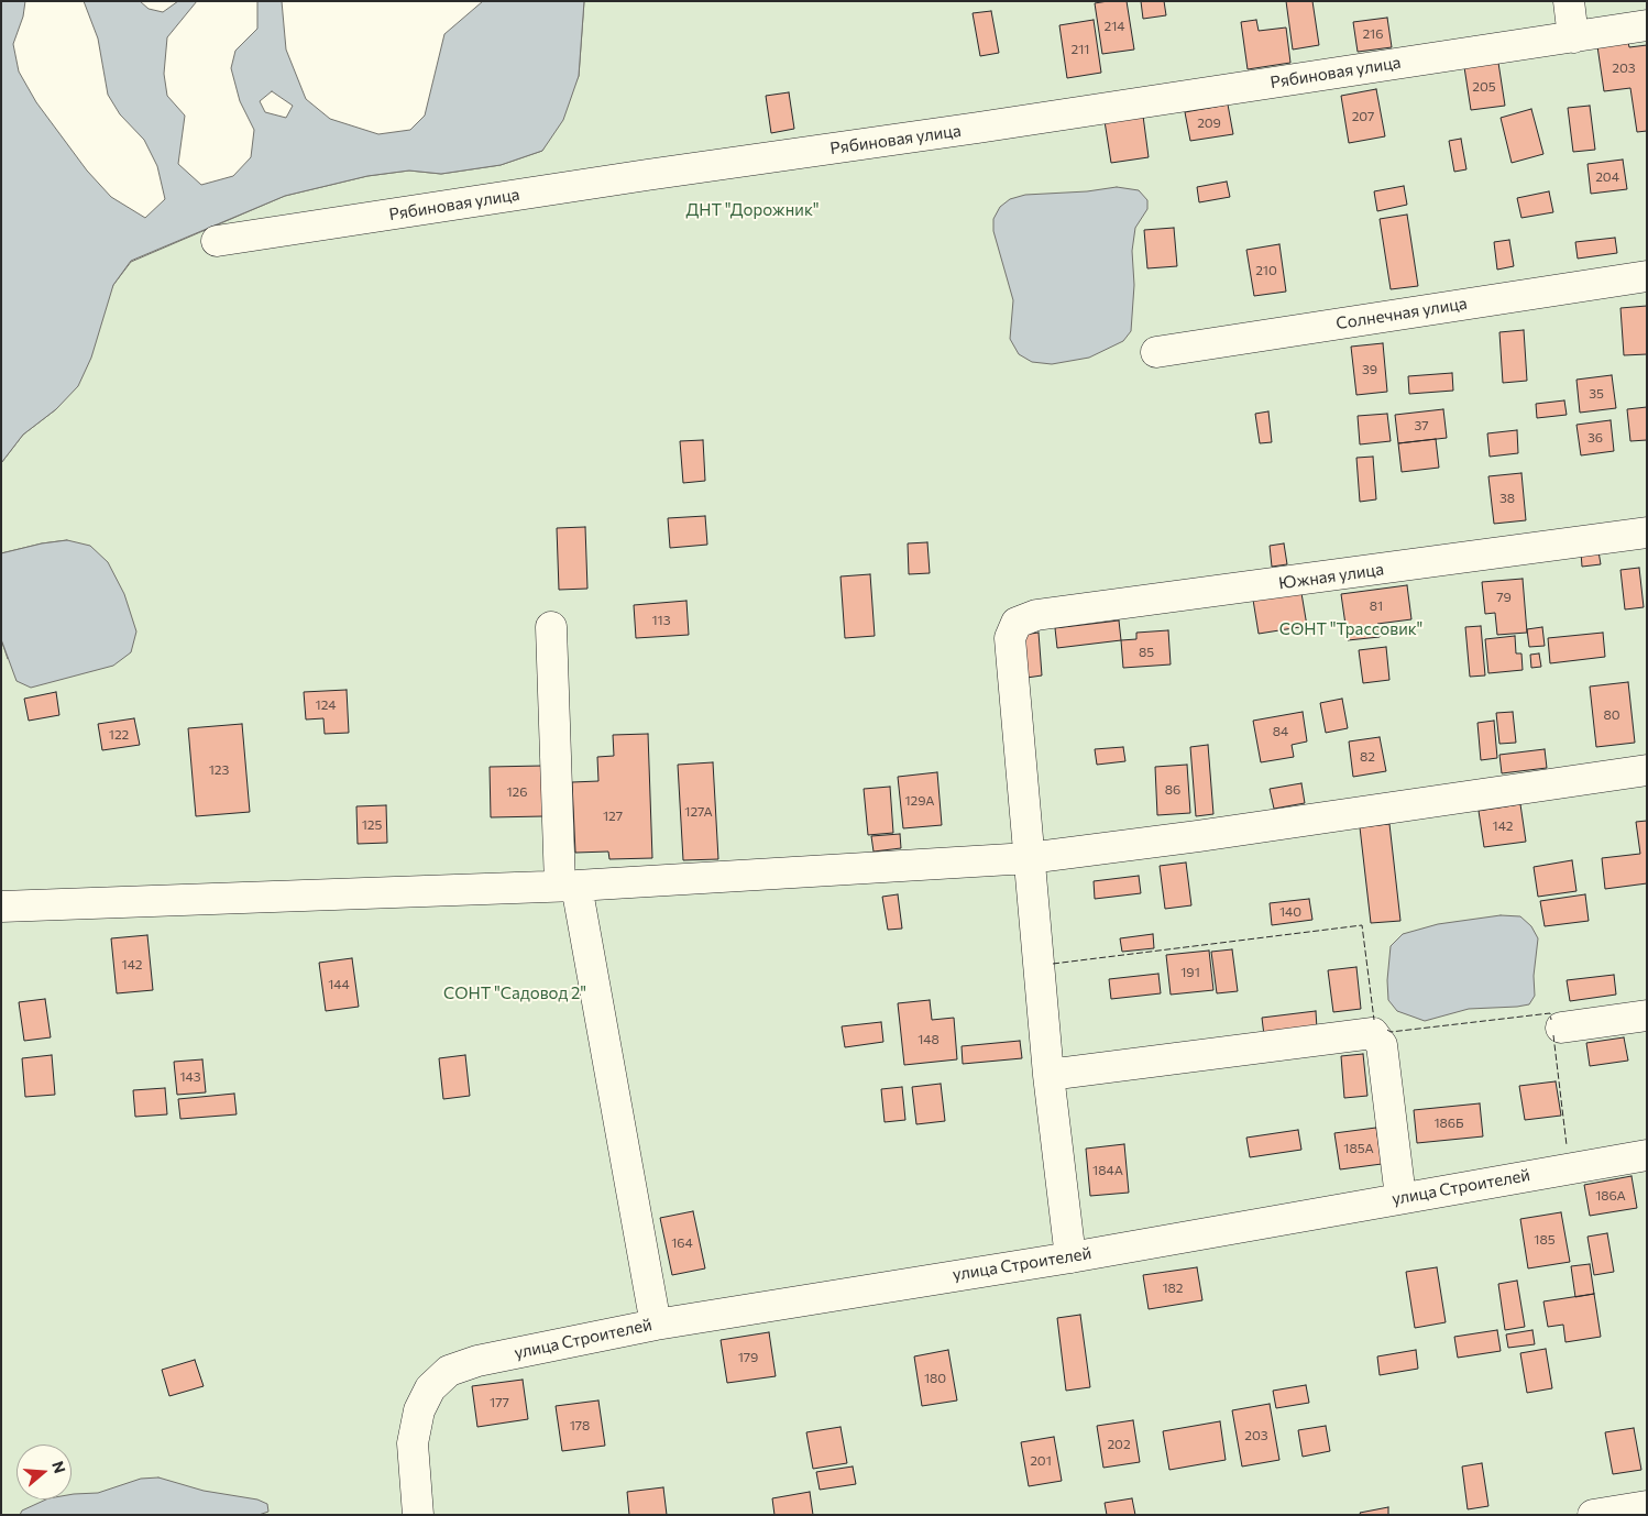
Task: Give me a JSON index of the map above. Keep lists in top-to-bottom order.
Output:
{
  "streets": {
    "street": [
      "Рябиновая улица",
      "Солнечная улица",
      "Южная улица",
      "улица Строителей"
    ]
  },
  "parks": ["ДНТ \"Дорожник\"", "СОНТ \"Трассовик\"", "СОНТ \"Садовод 2\""],
  "house_numbers": [
    "214",
    "216",
    "211",
    "203",
    "205",
    "207",
    "209",
    "204",
    "210",
    "39",
    "35",
    "37",
    "36",
    "38",
    "79",
    "81",
    "113",
    "85",
    "124",
    "80",
    "84",
    "122",
    "82",
    "123",
    "86",
    "126",
    "129А",
    "127А",
    "127",
    "125",
    "142",
    "140",
    "142",
    "191",
    "144",
    "148",
    "143",
    "186Б",
    "185А",
    "184А",
    "186А",
    "185",
    "164",
    "182",
    "179",
    "180",
    "177",
    "178",
    "203",
    "202",
    "201"
  ],
  "north": "right"
}
